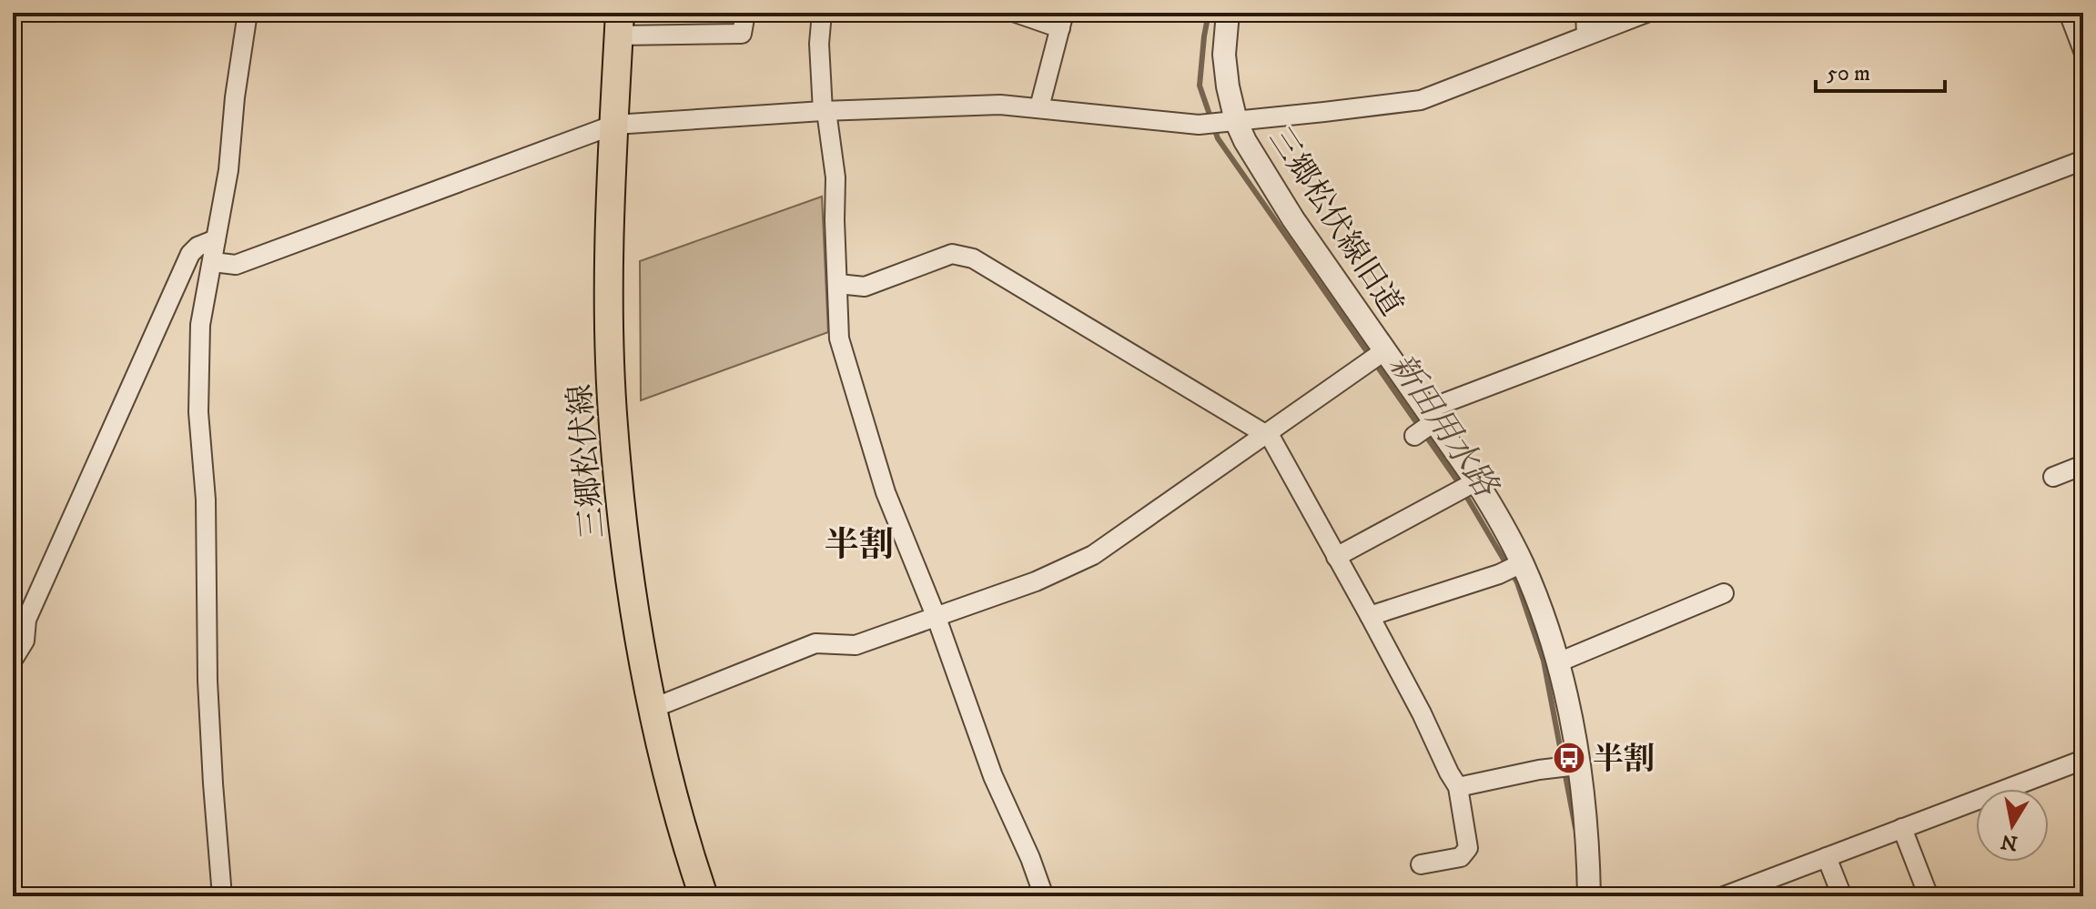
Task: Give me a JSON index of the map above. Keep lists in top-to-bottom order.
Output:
{
  "streets": {
    "main road": ["三郷松伏線"],
    "street": ["三郷松伏線旧道"]
  },
  "districts": ["半割"],
  "water": ["新田用水路"],
  "places": {
    "bus stop": ["半割"]
  },
  "scale_bar": "50 m",
  "north": "bottom"
}
